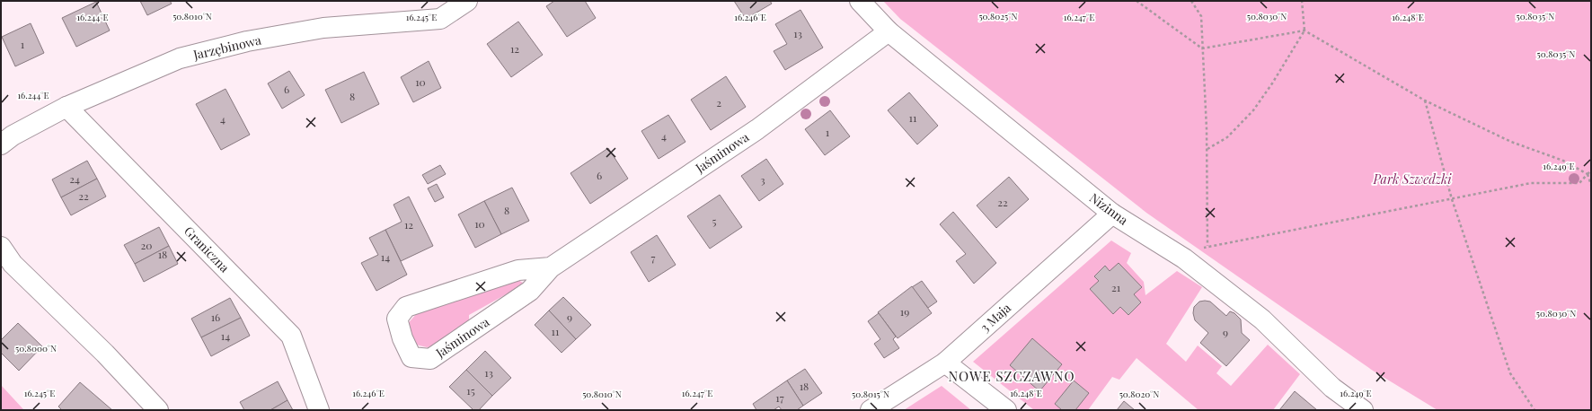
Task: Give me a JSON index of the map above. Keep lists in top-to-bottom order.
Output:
{
  "streets": {
    "street": [
      "Jarzębinowa",
      "Jaśminowa",
      "Nizinna",
      "Graniczna",
      "3 Maja"
    ]
  },
  "crossings": [
    ["Jarzębinowa", "Graniczna"],
    ["Jaśminowa", "Nizinna"],
    ["Nizinna", "3 Maja"]
  ],
  "districts": ["NOWE SZCZAWNO"],
  "parks": ["Park Szwedzki"],
  "house_numbers": [
    "13",
    "1",
    "12",
    "10",
    "6",
    "8",
    "2",
    "11",
    "4",
    "1",
    "4",
    "6",
    "24",
    "3",
    "22",
    "22",
    "8",
    "5",
    "10",
    "12",
    "20",
    "18",
    "14",
    "7",
    "21",
    "19",
    "16",
    "9",
    "11",
    "9",
    "14",
    "13",
    "18",
    "15",
    "17"
  ],
  "coordinates": [
    "50.8035°N",
    "50.8010°N",
    "50.8025°N",
    "50.8030°N",
    "16.244°E",
    "16.245°E",
    "16.246°E",
    "16.247°E",
    "16.248°E",
    "16.249°E",
    "50.8000°N",
    "50.8015°N",
    "50.8020°N"
  ]
}
